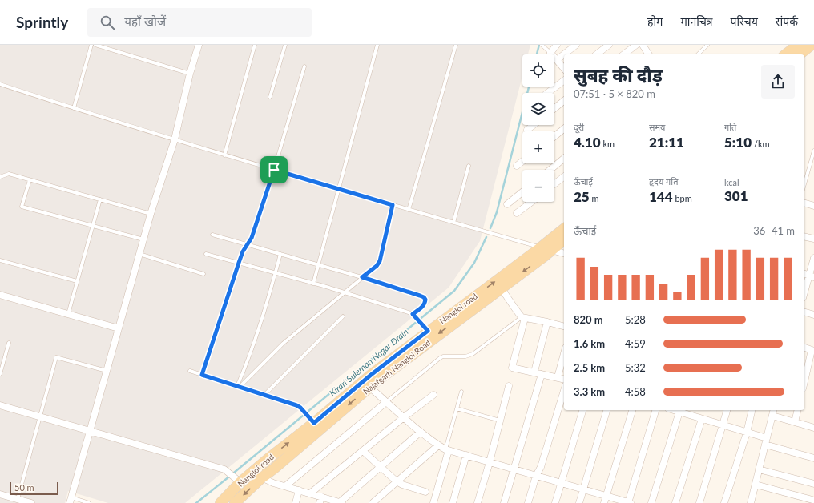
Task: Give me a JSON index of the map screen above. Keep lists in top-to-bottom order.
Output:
{
  "streets": {
    "main road": ["Nangloi road", "Najafgarh Nangloi Road"]
  },
  "crossings": [
    ["Nangloi road", "Najafgarh Nangloi Road"]
  ],
  "one_way": ["Nangloi road", "Najafgarh Nangloi Road"],
  "water": ["Kirari Suleman Nagar Drain"],
  "scale_bar": "50 m",
  "page": {
    "header": "Sprintly",
    "search": "यहाँ खोजें",
    "nav": [
      "होम",
      "मानचित्र",
      "परिचय",
      "संपर्क"
    ],
    "map_buttons": ["+", "−"],
    "heading": ["सुबह की दौड़", "07:51 · 5 × 820 m"],
    "stats": [
      ["दूरी", "4.10 km"],
      ["समय", "21:11"],
      ["गति", "5:10 /km"],
      ["ऊँचाई", "25 m"],
      ["हृदय गति", "144 bpm"],
      ["kcal", "301"]
    ],
    "chart": ["ऊँचाई", "36–41 m"],
    "list": [
      {
        "name": "820 m",
        "note": "5:28"
      },
      {
        "name": "1.6 km",
        "note": "4:59"
      },
      {
        "name": "2.5 km",
        "note": "5:32"
      },
      {
        "name": "3.3 km",
        "note": "4:58"
      }
    ],
    "scale": "50 m"
  }
}
